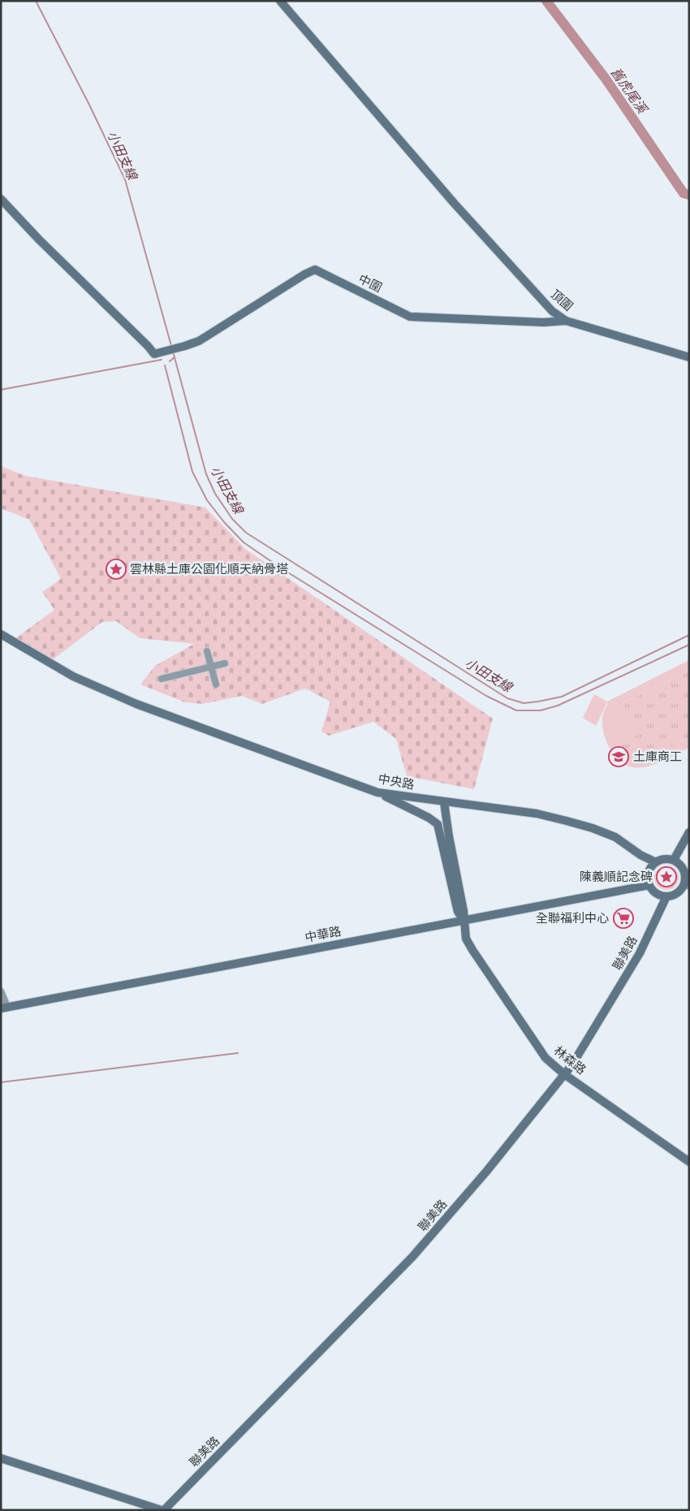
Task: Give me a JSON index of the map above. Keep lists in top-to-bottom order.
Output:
{
  "streets": {
    "street": [
      "中圍",
      "頂圍",
      "中央路",
      "中華路",
      "聯美路",
      "林森路"
    ]
  },
  "crossings": [
    ["中圍", "頂圍"],
    ["中央路", "中華路"],
    ["中央路", "聯美路"],
    ["中央路", "林森路"],
    ["中華路", "聯美路"],
    ["中華路", "林森路"],
    ["聯美路", "林森路"]
  ],
  "water": ["舊虎尾溪", "小田支線"],
  "places": {
    "place": ["雲林縣土庫公園化順天納骨塔", "陳義順記念碑"],
    "school or university": ["土庫商工"],
    "supermarket": ["全聯福利中心"]
  }
}
